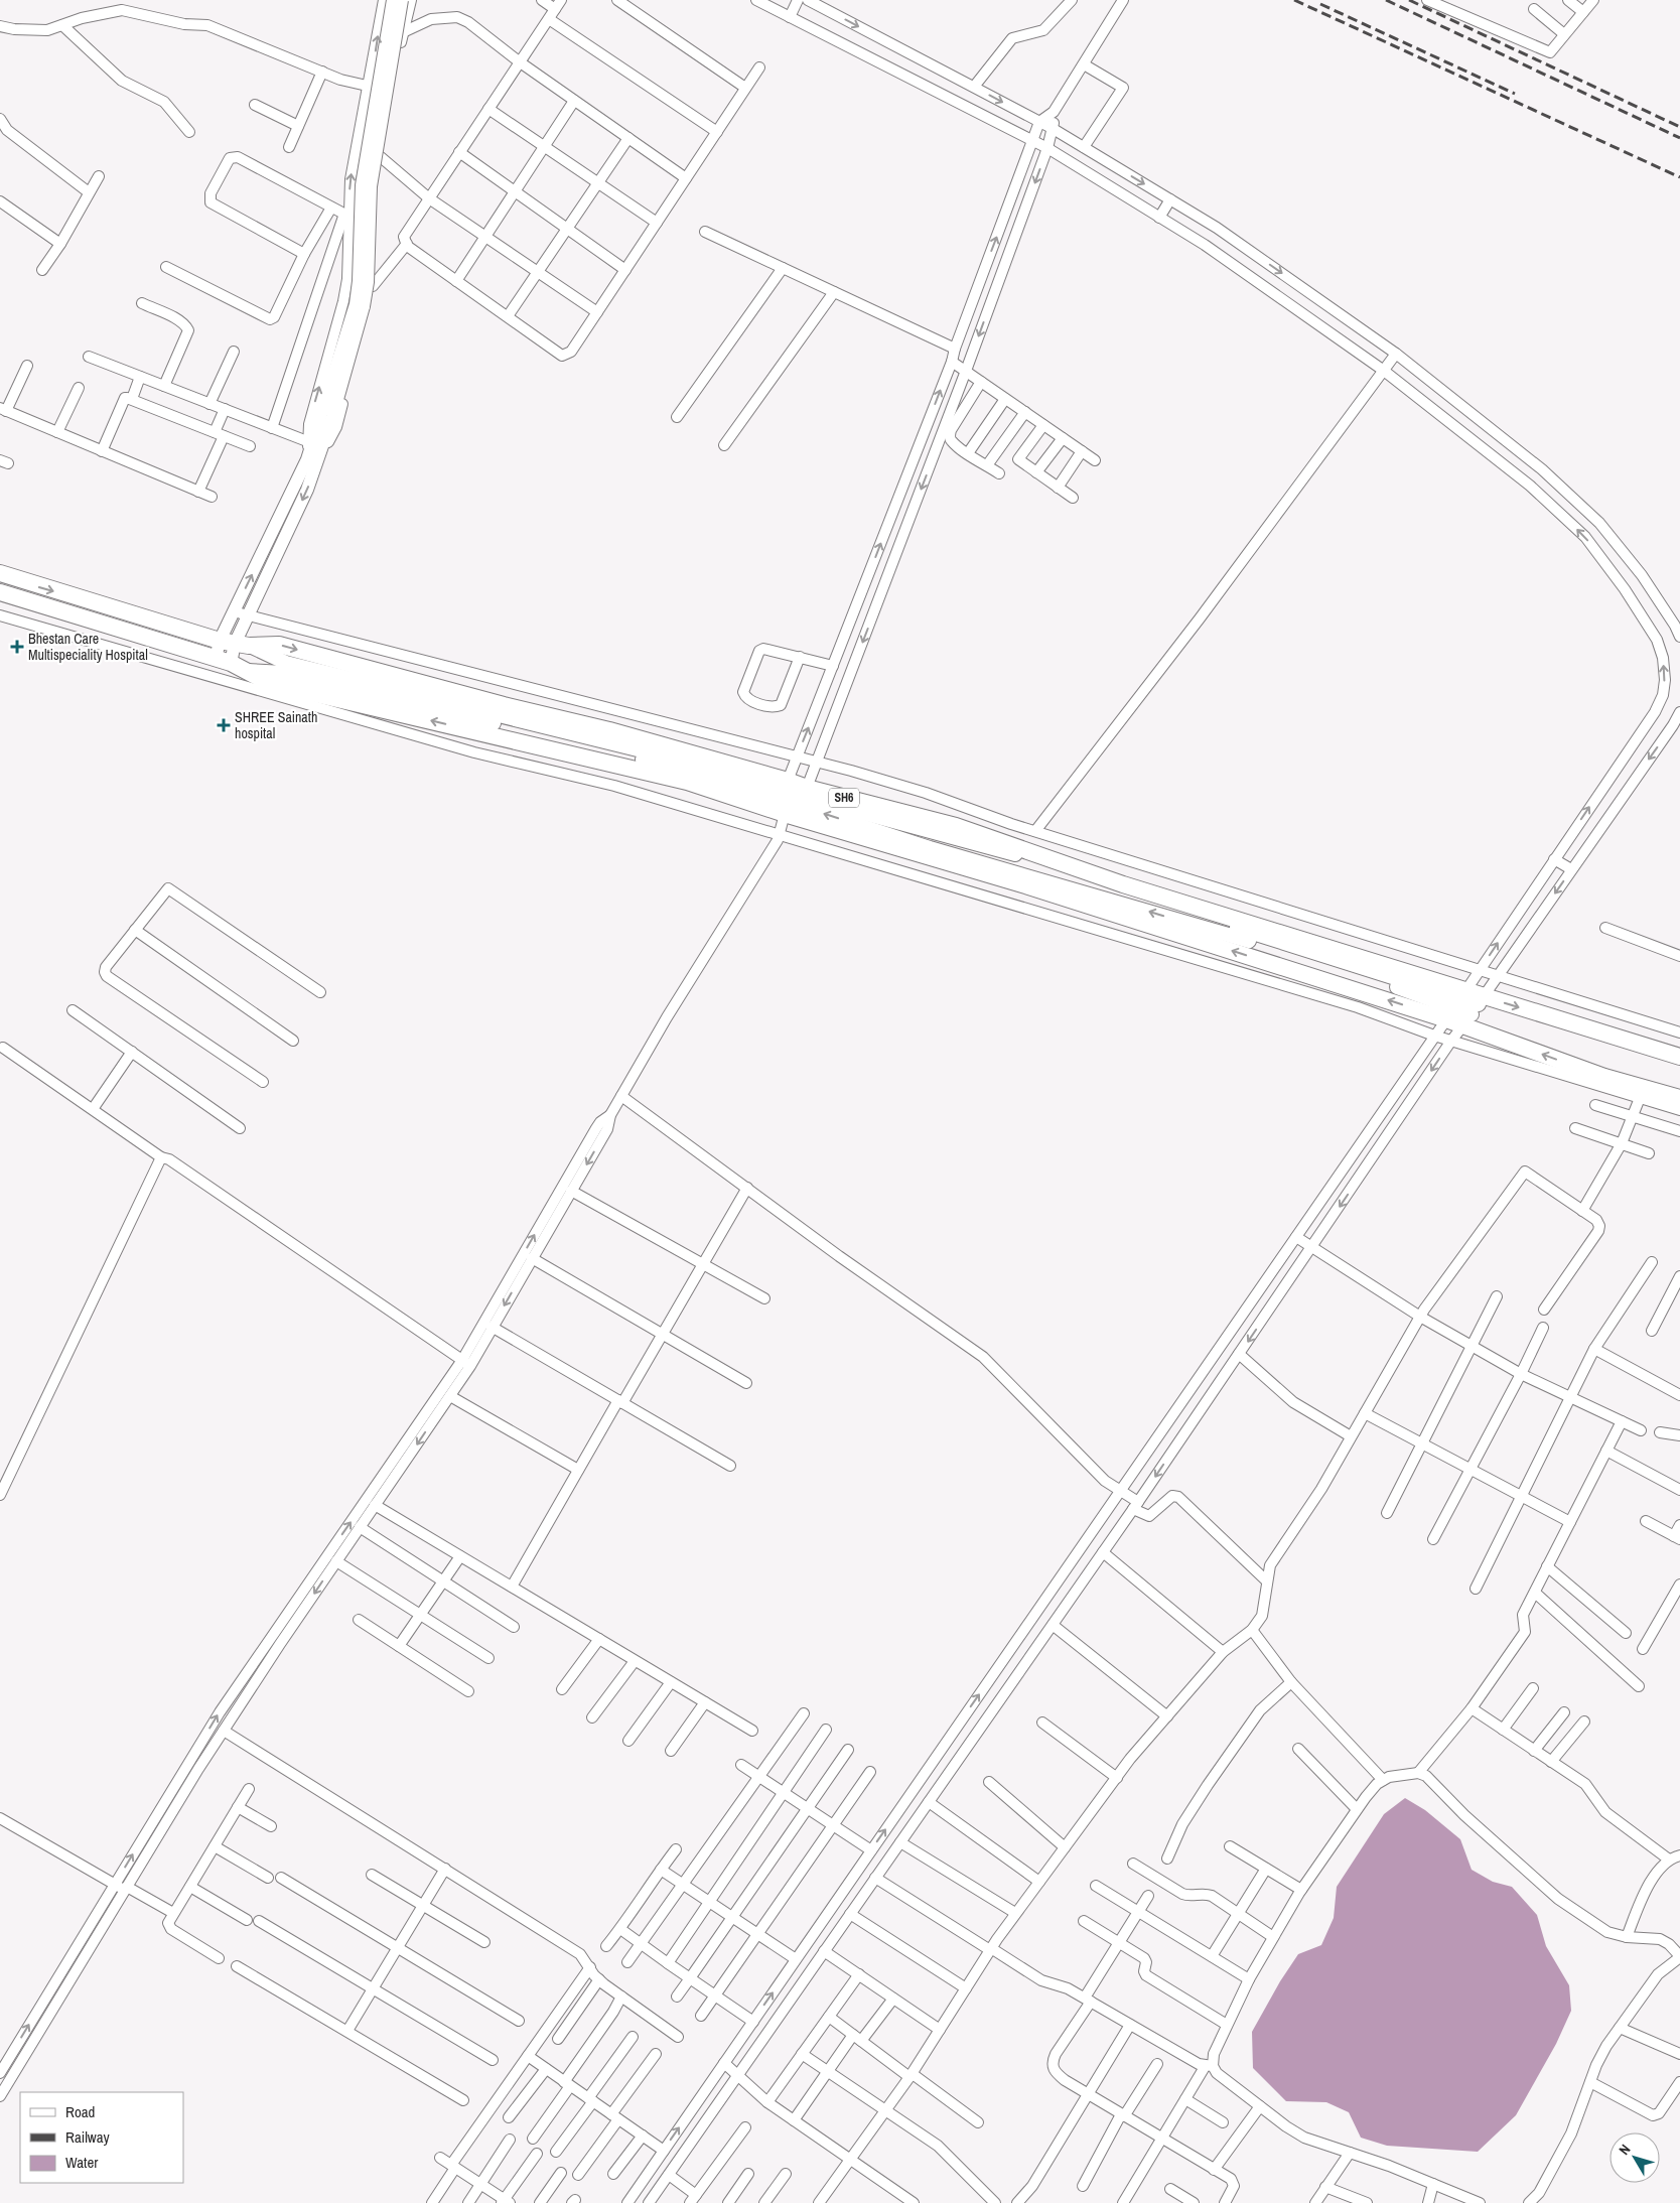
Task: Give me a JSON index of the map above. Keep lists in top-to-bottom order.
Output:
{
  "streets": {
    "highway": ["SH6"]
  },
  "places": {
    "health": ["Bhestan Care Multispeciality Hospital", "SHREE Sainath hospital"]
  },
  "legend": ["Road", "Railway", "Water"],
  "north": "top left"
}
